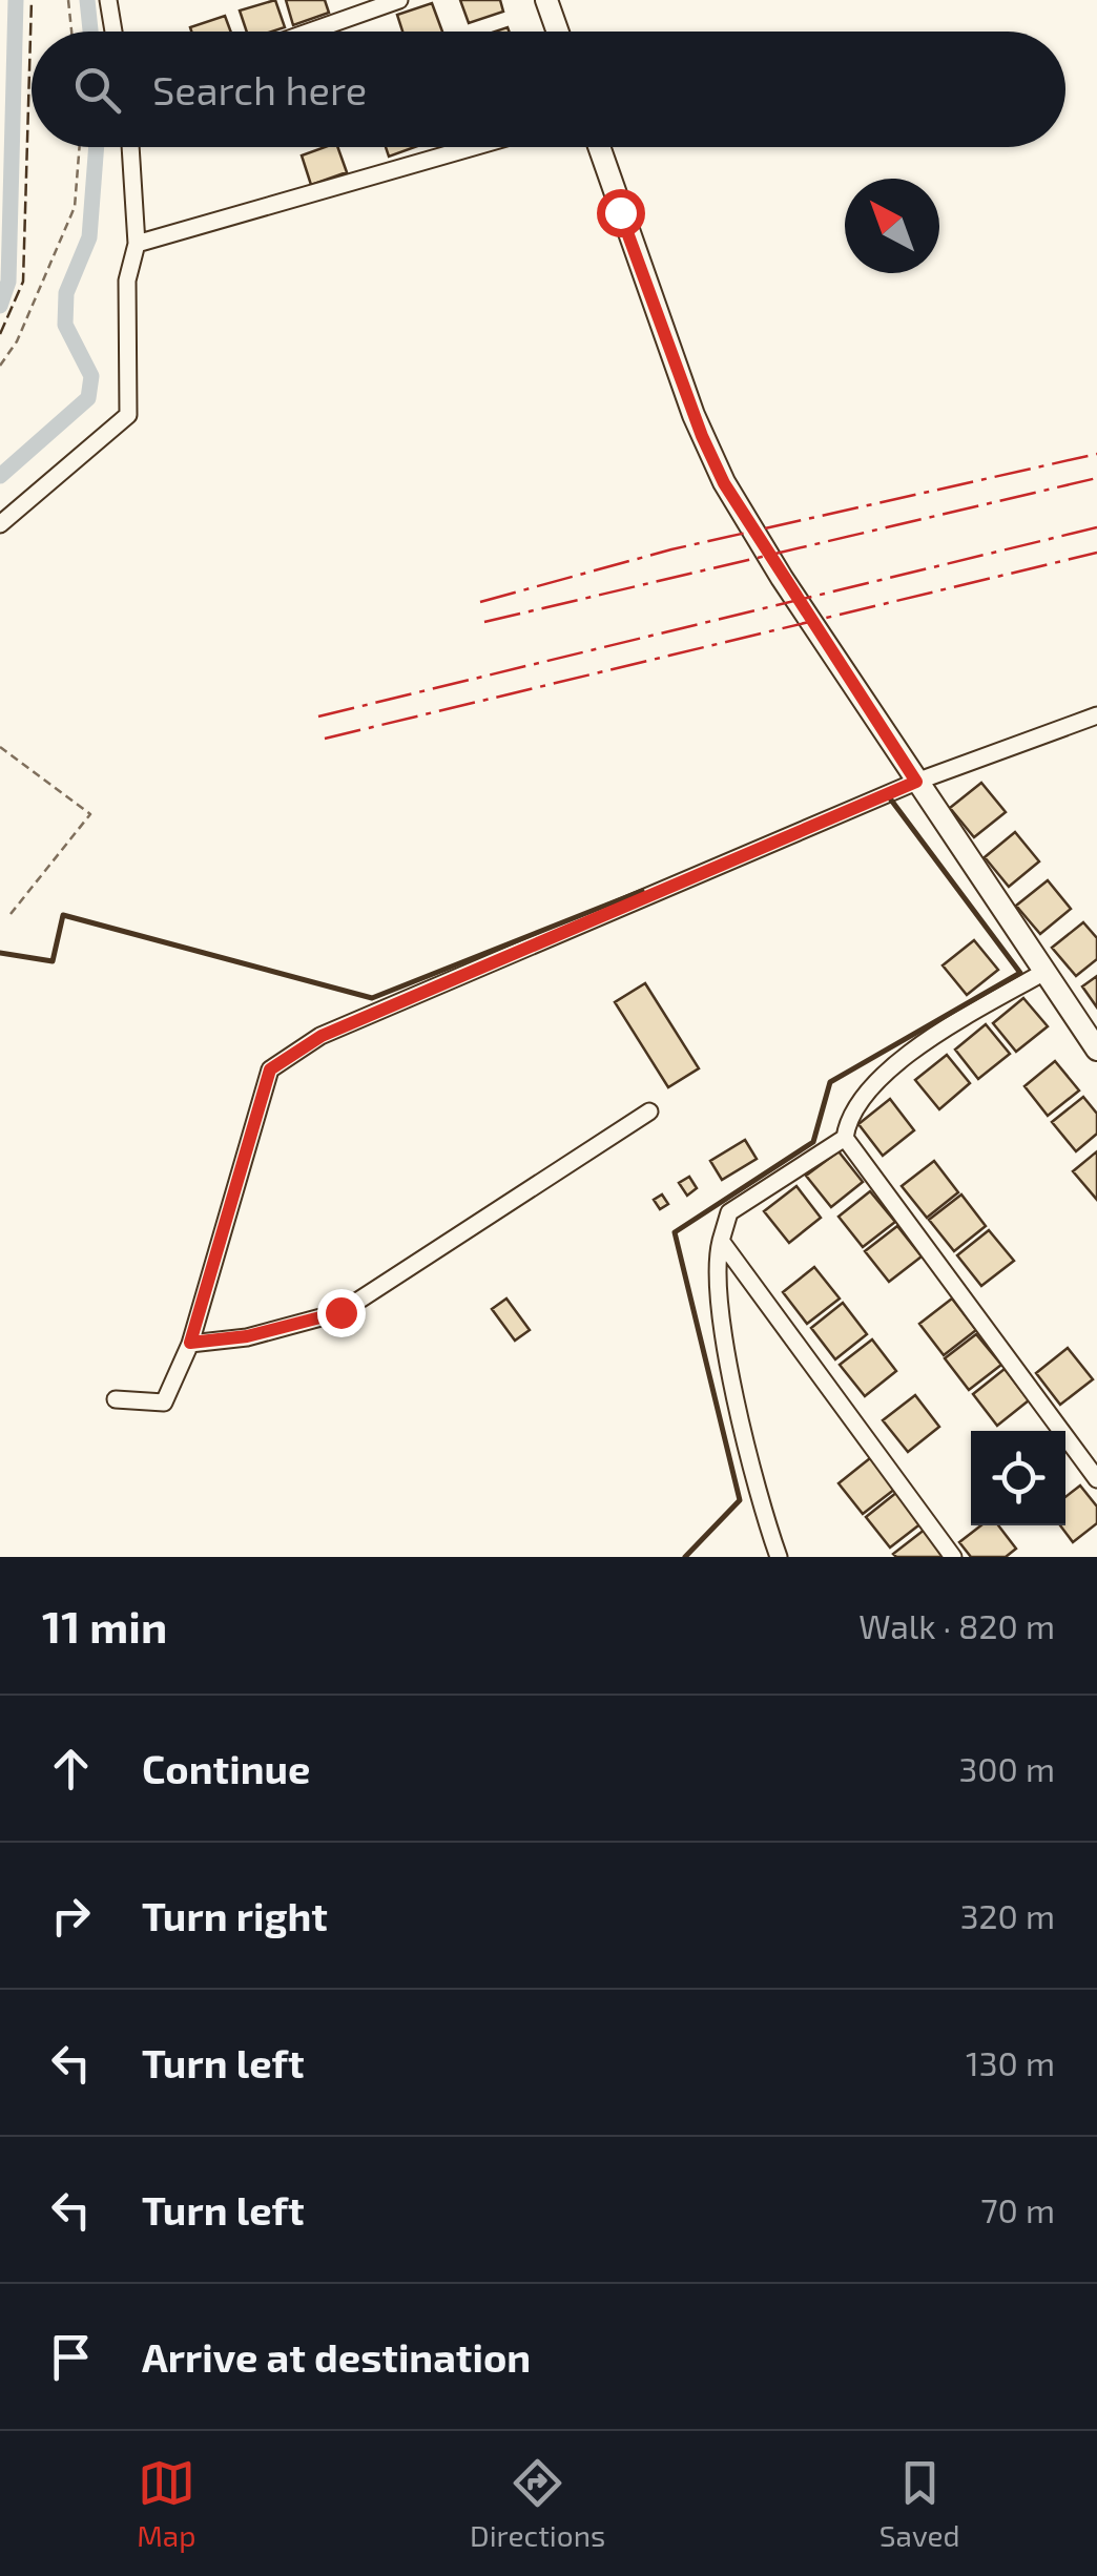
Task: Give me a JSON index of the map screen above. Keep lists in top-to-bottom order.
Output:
{
  "north": "top left",
  "page": {
    "search": "Search here",
    "heading": ["11 min", "Walk · 820 m"],
    "list": [
      ["Continue", "300 m"],
      ["Turn right", "320 m"],
      ["Turn left", "130 m"],
      ["Turn left", "70 m"],
      "Arrive at destination"
    ],
    "nav": ["Map", "Directions", "Saved"]
  }
}
